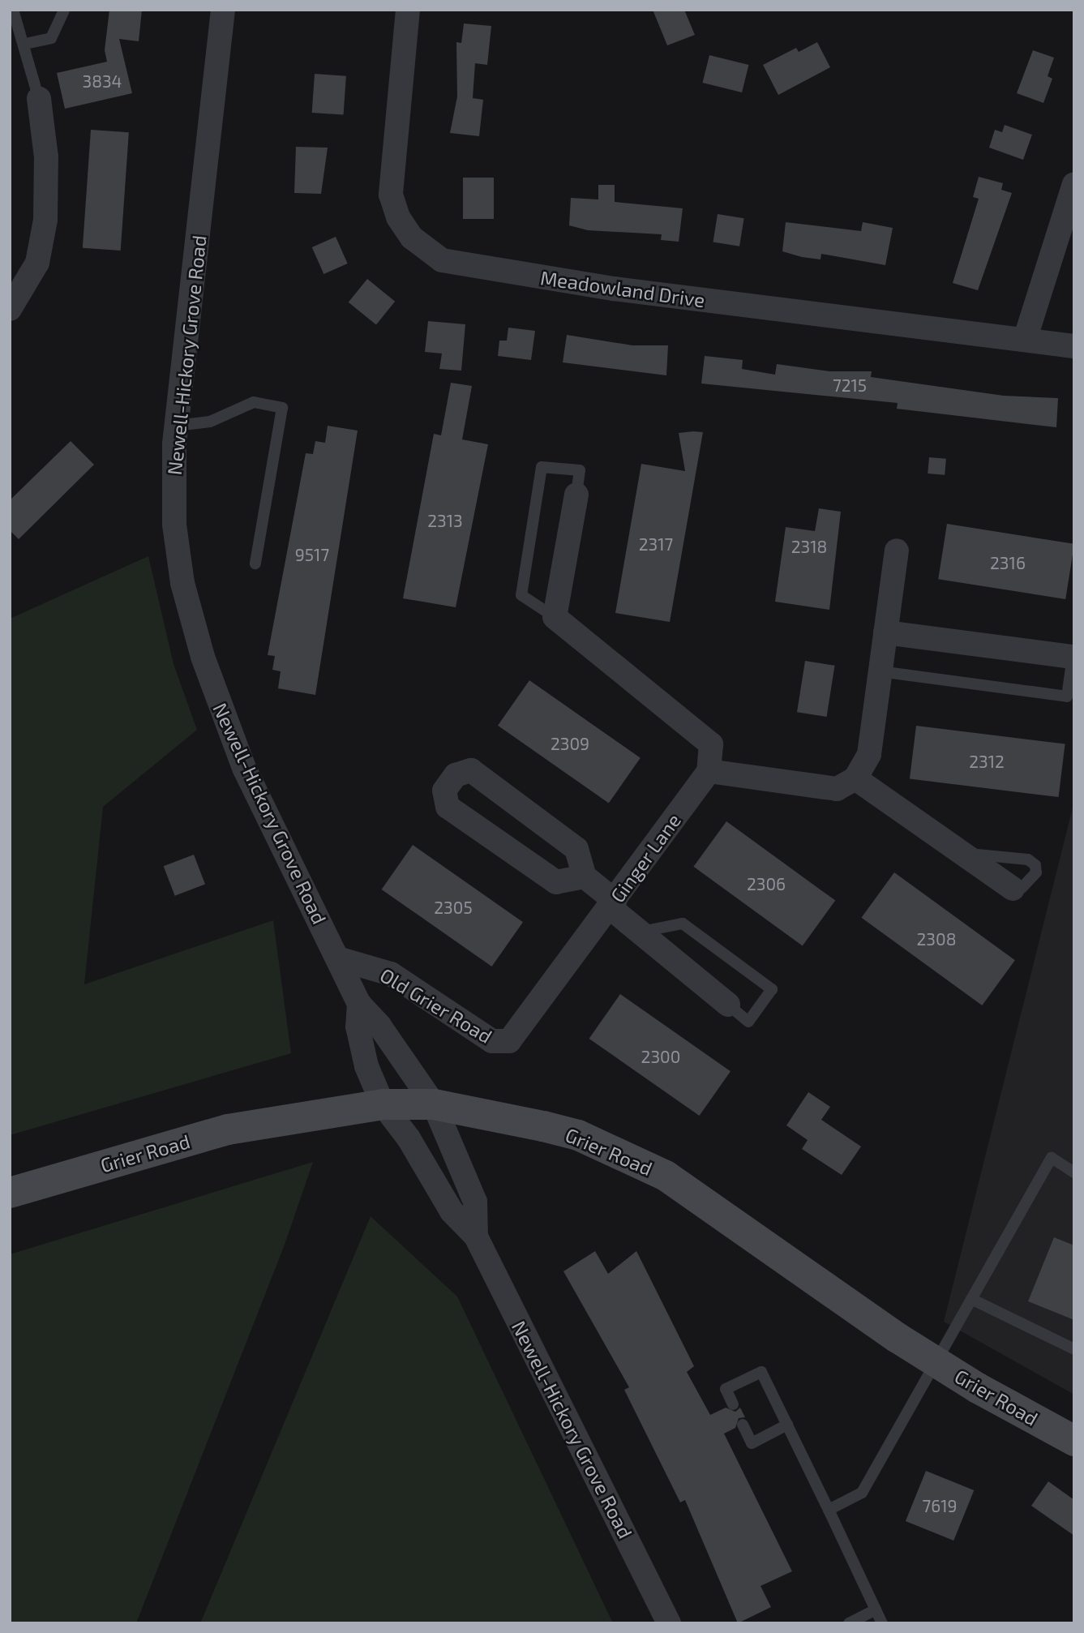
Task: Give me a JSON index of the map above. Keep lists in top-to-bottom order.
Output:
{
  "streets": {
    "street": [
      "Meadowland Drive",
      "Newell-Hickory Grove Road",
      "Ginger Lane",
      "Old Grier Road",
      "Grier Road"
    ]
  },
  "crossings": [
    ["Newell-Hickory Grove Road", "Old Grier Road"],
    ["Newell-Hickory Grove Road", "Grier Road"],
    ["Ginger Lane", "Old Grier Road"]
  ],
  "house_numbers": [
    "3834",
    "7215",
    "2313",
    "2317",
    "2318",
    "9517",
    "2316",
    "2309",
    "2312",
    "2306",
    "2305",
    "2308",
    "2300",
    "7619"
  ]
}
